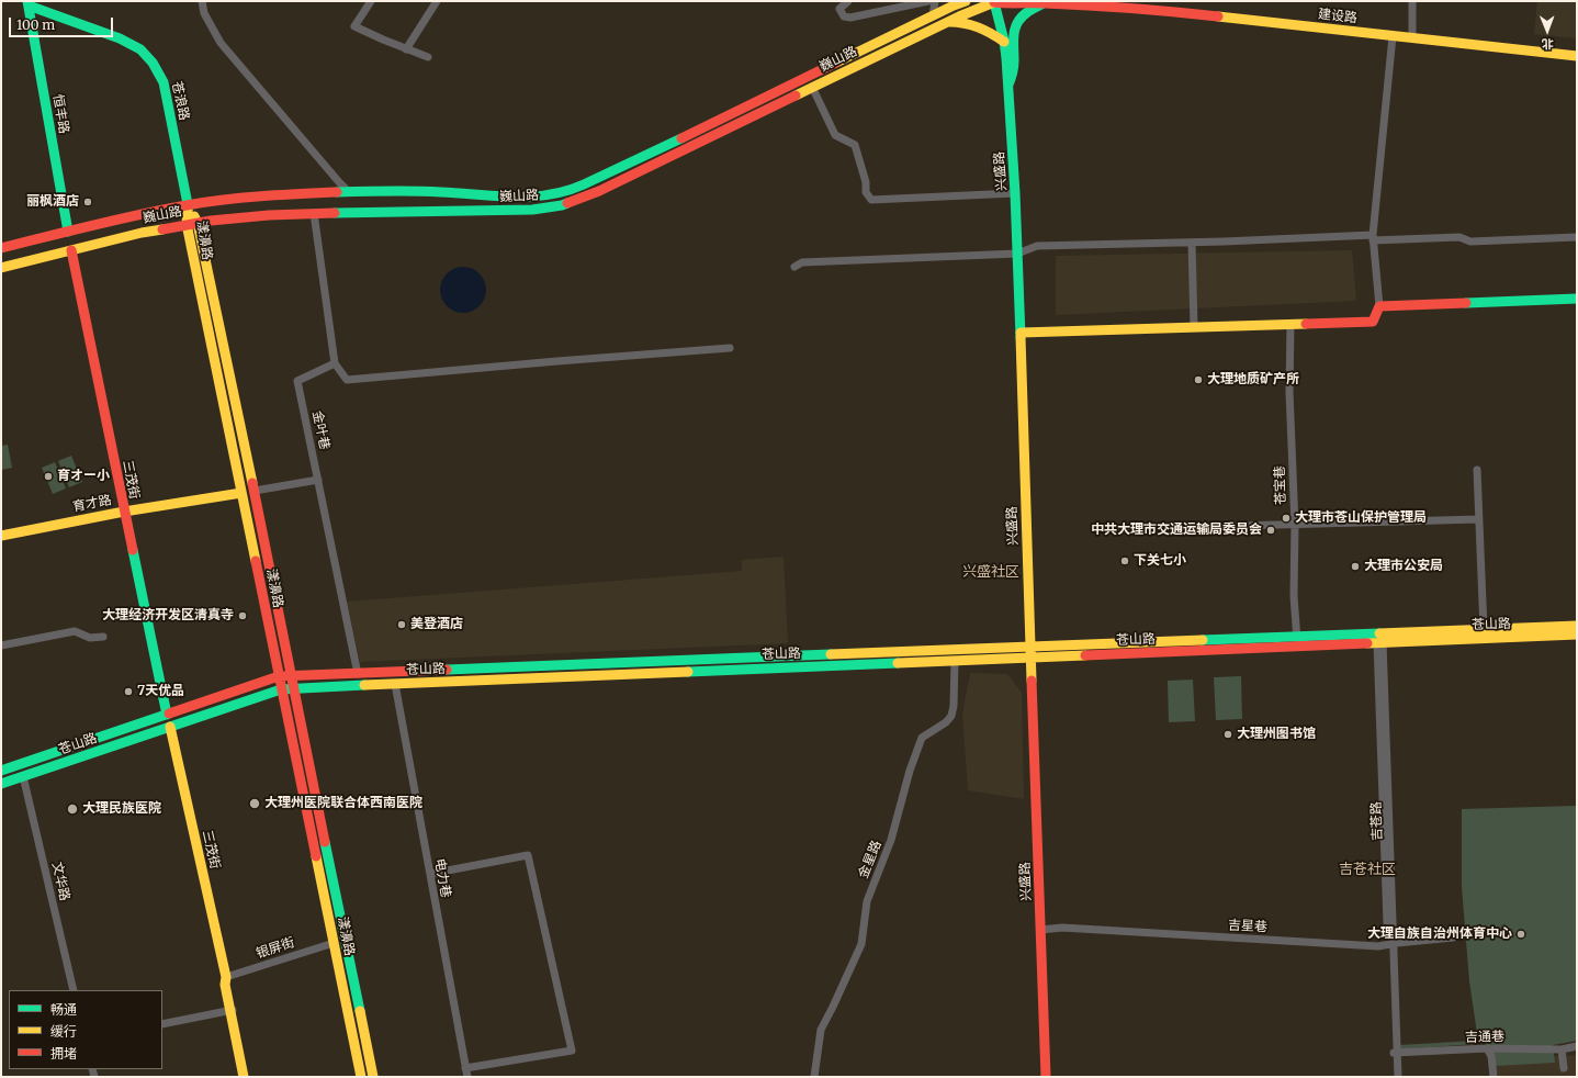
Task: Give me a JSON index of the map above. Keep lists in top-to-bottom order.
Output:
{
  "streets": {
    "main road": [
      "建设路",
      "巍山路",
      "苍浪路",
      "恒丰路",
      "兴盛路",
      "漾濞路",
      "三茂街",
      "育才路",
      "苍山路"
    ],
    "street": [
      "金叶巷",
      "苍宝巷",
      "吉苍路",
      "金星路",
      "电力巷",
      "文华路",
      "吉星巷",
      "银屏街",
      "吉通巷"
    ]
  },
  "crossings": [
    ["建设路", "巍山路"],
    ["建设路", "兴盛路"],
    ["巍山路", "苍浪路"],
    ["巍山路", "恒丰路"],
    ["巍山路", "兴盛路"],
    ["巍山路", "漾濞路"],
    ["巍山路", "三茂街"],
    ["苍浪路", "恒丰路"],
    ["苍浪路", "漾濞路"],
    ["兴盛路", "苍山路"],
    ["兴盛路", "吉星巷"],
    ["漾濞路", "育才路"],
    ["漾濞路", "苍山路"],
    ["漾濞路", "银屏街"],
    ["金叶巷", "苍山路"],
    ["三茂街", "育才路"],
    ["三茂街", "苍山路"],
    ["三茂街", "银屏街"],
    ["苍宝巷", "苍山路"],
    ["苍山路", "吉苍路"],
    ["苍山路", "金星路"],
    ["苍山路", "电力巷"],
    ["苍山路", "文华路"],
    ["吉苍路", "吉星巷"],
    ["吉苍路", "吉通巷"]
  ],
  "districts": ["兴盛社区", "吉苍社区"],
  "places": [
    "丽枫酒店",
    "大理地质矿产所",
    "育オー小",
    "大理市苍山保护管理局",
    "中共大理市交通运输局委员会",
    "下关七小",
    "大理市公安局",
    "大理经济开发区清真寺",
    "美登酒店",
    "7天优品",
    "大理州图书馆",
    "大理州医院联合体西南医院",
    "大理民族医院",
    "大理自族自治州体育中心"
  ],
  "legend": ["畅通", "缓行", "拥堵"],
  "scale_bar": "100 m",
  "north": "bottom"
}
